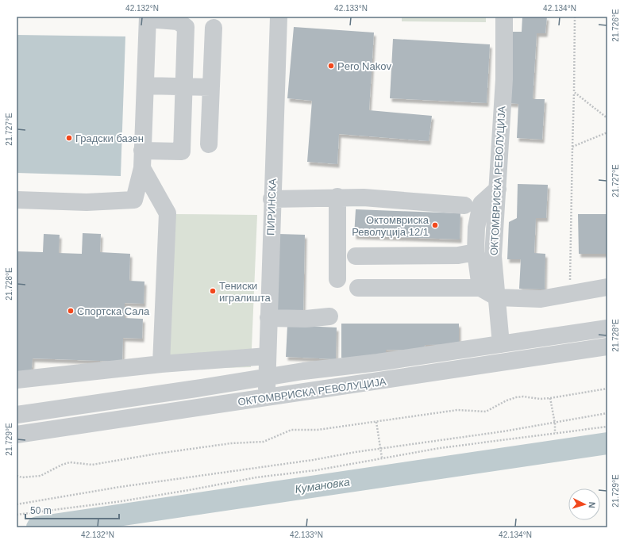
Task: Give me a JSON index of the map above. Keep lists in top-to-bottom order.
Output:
{
  "streets": {
    "street": ["ОКТОМВРИСКА РЕВОЛУЦИЈА", "ПИРИНСКА"]
  },
  "crossings": [
    ["ОКТОМВРИСКА РЕВОЛУЦИЈА", "ПИРИНСКА"]
  ],
  "water": ["Кумановка"],
  "places": [
    "Pero Nakov",
    "Градски базен",
    "Октомвриска Револуција 12/1",
    "Тениски игралишта",
    "Спортска Сала"
  ],
  "scale_bar": "50 m",
  "north": "right",
  "coordinates": [
    "42.132°N",
    "42.133°N",
    "42.134°N",
    "21.726°E",
    "21.727°E",
    "21.728°E",
    "21.729°E"
  ]
}
